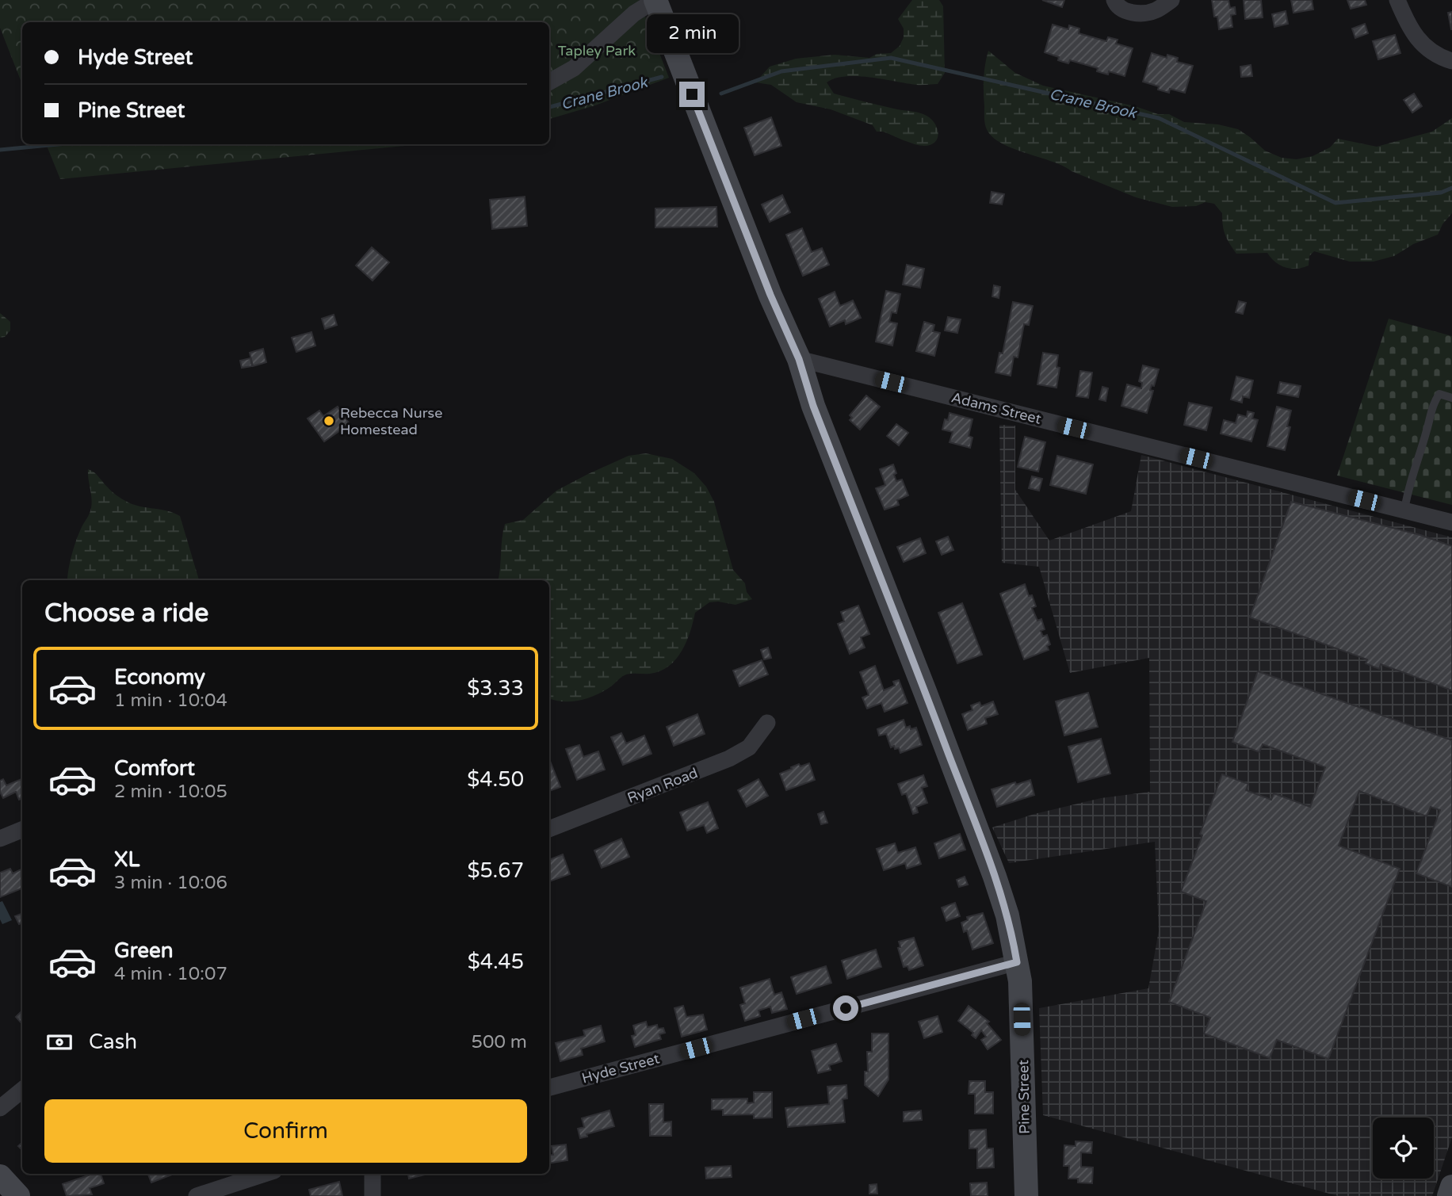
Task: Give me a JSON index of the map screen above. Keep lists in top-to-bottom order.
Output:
{
  "streets": {
    "street": [
      "Adams Street",
      "Ryan Road",
      "Hyde Street",
      "Pine Street"
    ]
  },
  "crossings": [
    ["Adams Street", "Pine Street"],
    ["Hyde Street", "Pine Street"]
  ],
  "water": ["Crane Brook"],
  "parks": ["Tapley Park"],
  "places": ["Rebecca Nurse Homestead"],
  "page": {
    "bubble": "2 min",
    "banner": ["Hyde Street", "Pine Street"],
    "heading": "Choose a ride",
    "list": [
      {
        "name": "Economy",
        "note": "1 min · 10:04",
        "value": "$3.33"
      },
      {
        "name": "Comfort",
        "note": "2 min · 10:05",
        "value": "$4.50"
      },
      {
        "name": "XL",
        "note": "3 min · 10:06",
        "value": "$5.67"
      },
      {
        "name": "Green",
        "note": "4 min · 10:07",
        "value": "$4.45"
      }
    ],
    "pay": ["Cash", "500 m"],
    "buttons": "Confirm"
  }
}
